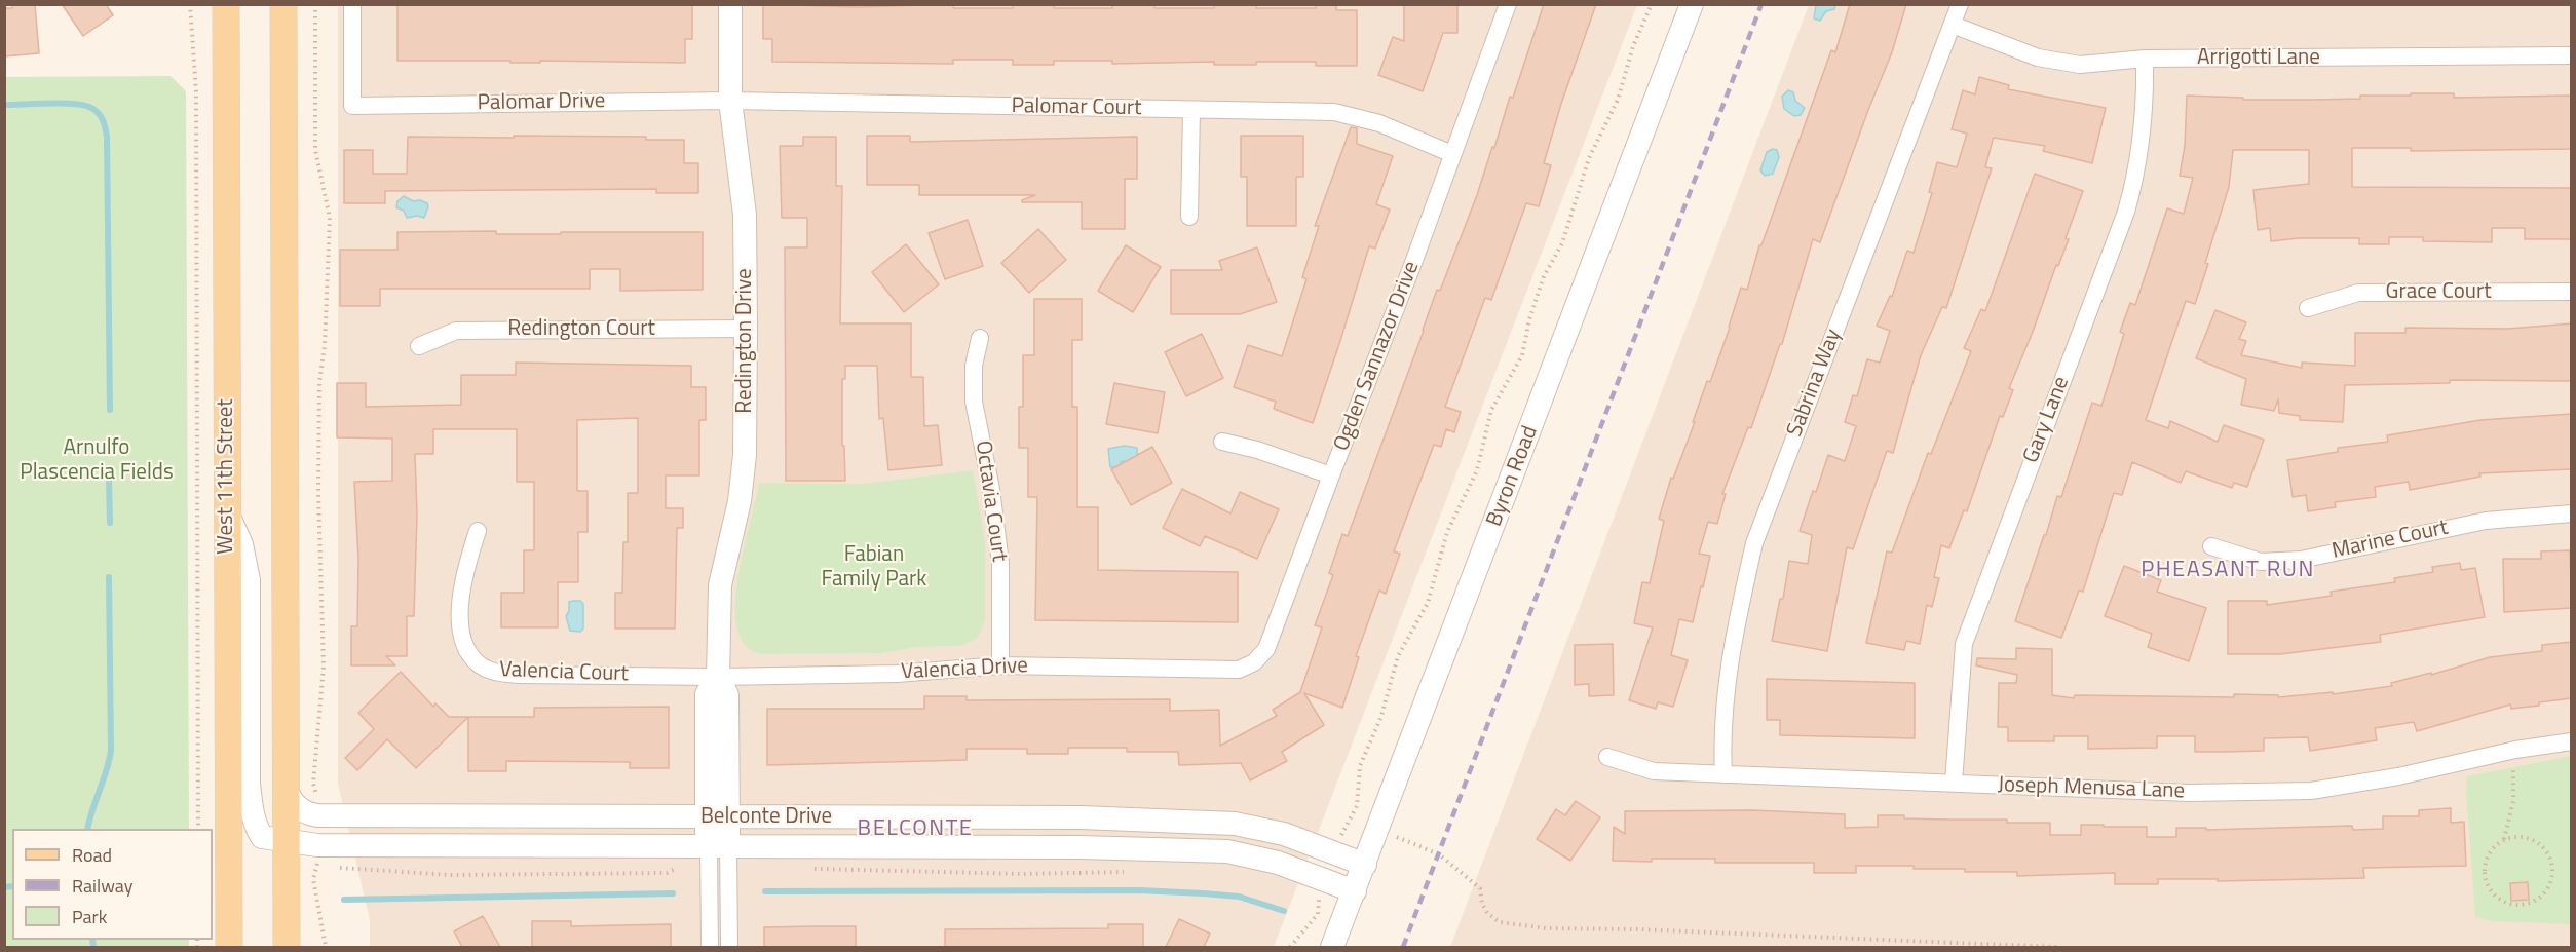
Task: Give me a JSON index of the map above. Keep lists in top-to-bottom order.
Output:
{
  "streets": {
    "main road": [
      "Redington Drive",
      "West 11th Street",
      "Byron Road",
      "Belconte Drive"
    ],
    "street": [
      "Arrigotti Lane",
      "Palomar Drive",
      "Palomar Court",
      "Grace Court",
      "Redington Court",
      "Ogden Sannazor Drive",
      "Sabrina Way",
      "Gary Lane",
      "Octavia Court",
      "Marine Court",
      "Valencia Drive",
      "Valencia Court",
      "Joseph Menusa Lane"
    ]
  },
  "crossings": [
    ["Arrigotti Lane", "Sabrina Way"],
    ["Arrigotti Lane", "Gary Lane"],
    ["Palomar Drive", "Palomar Court"],
    ["Palomar Drive", "Redington Drive"],
    ["Palomar Court", "Redington Drive"],
    ["Palomar Court", "Ogden Sannazor Drive"],
    ["Redington Court", "Redington Drive"],
    ["Redington Drive", "Valencia Drive"],
    ["Redington Drive", "Valencia Court"],
    ["Redington Drive", "Belconte Drive"],
    ["Ogden Sannazor Drive", "Valencia Drive"],
    ["Sabrina Way", "Joseph Menusa Lane"],
    ["Gary Lane", "Joseph Menusa Lane"],
    ["West 11th Street", "Belconte Drive"],
    ["Byron Road", "Belconte Drive"],
    ["Octavia Court", "Valencia Drive"],
    ["Valencia Drive", "Valencia Court"]
  ],
  "districts": ["PHEASANT RUN", "BELCONTE"],
  "parks": ["Arnulfo Plascencia Fields", "Fabian Family Park"],
  "legend": ["Road", "Railway", "Park"]
}
